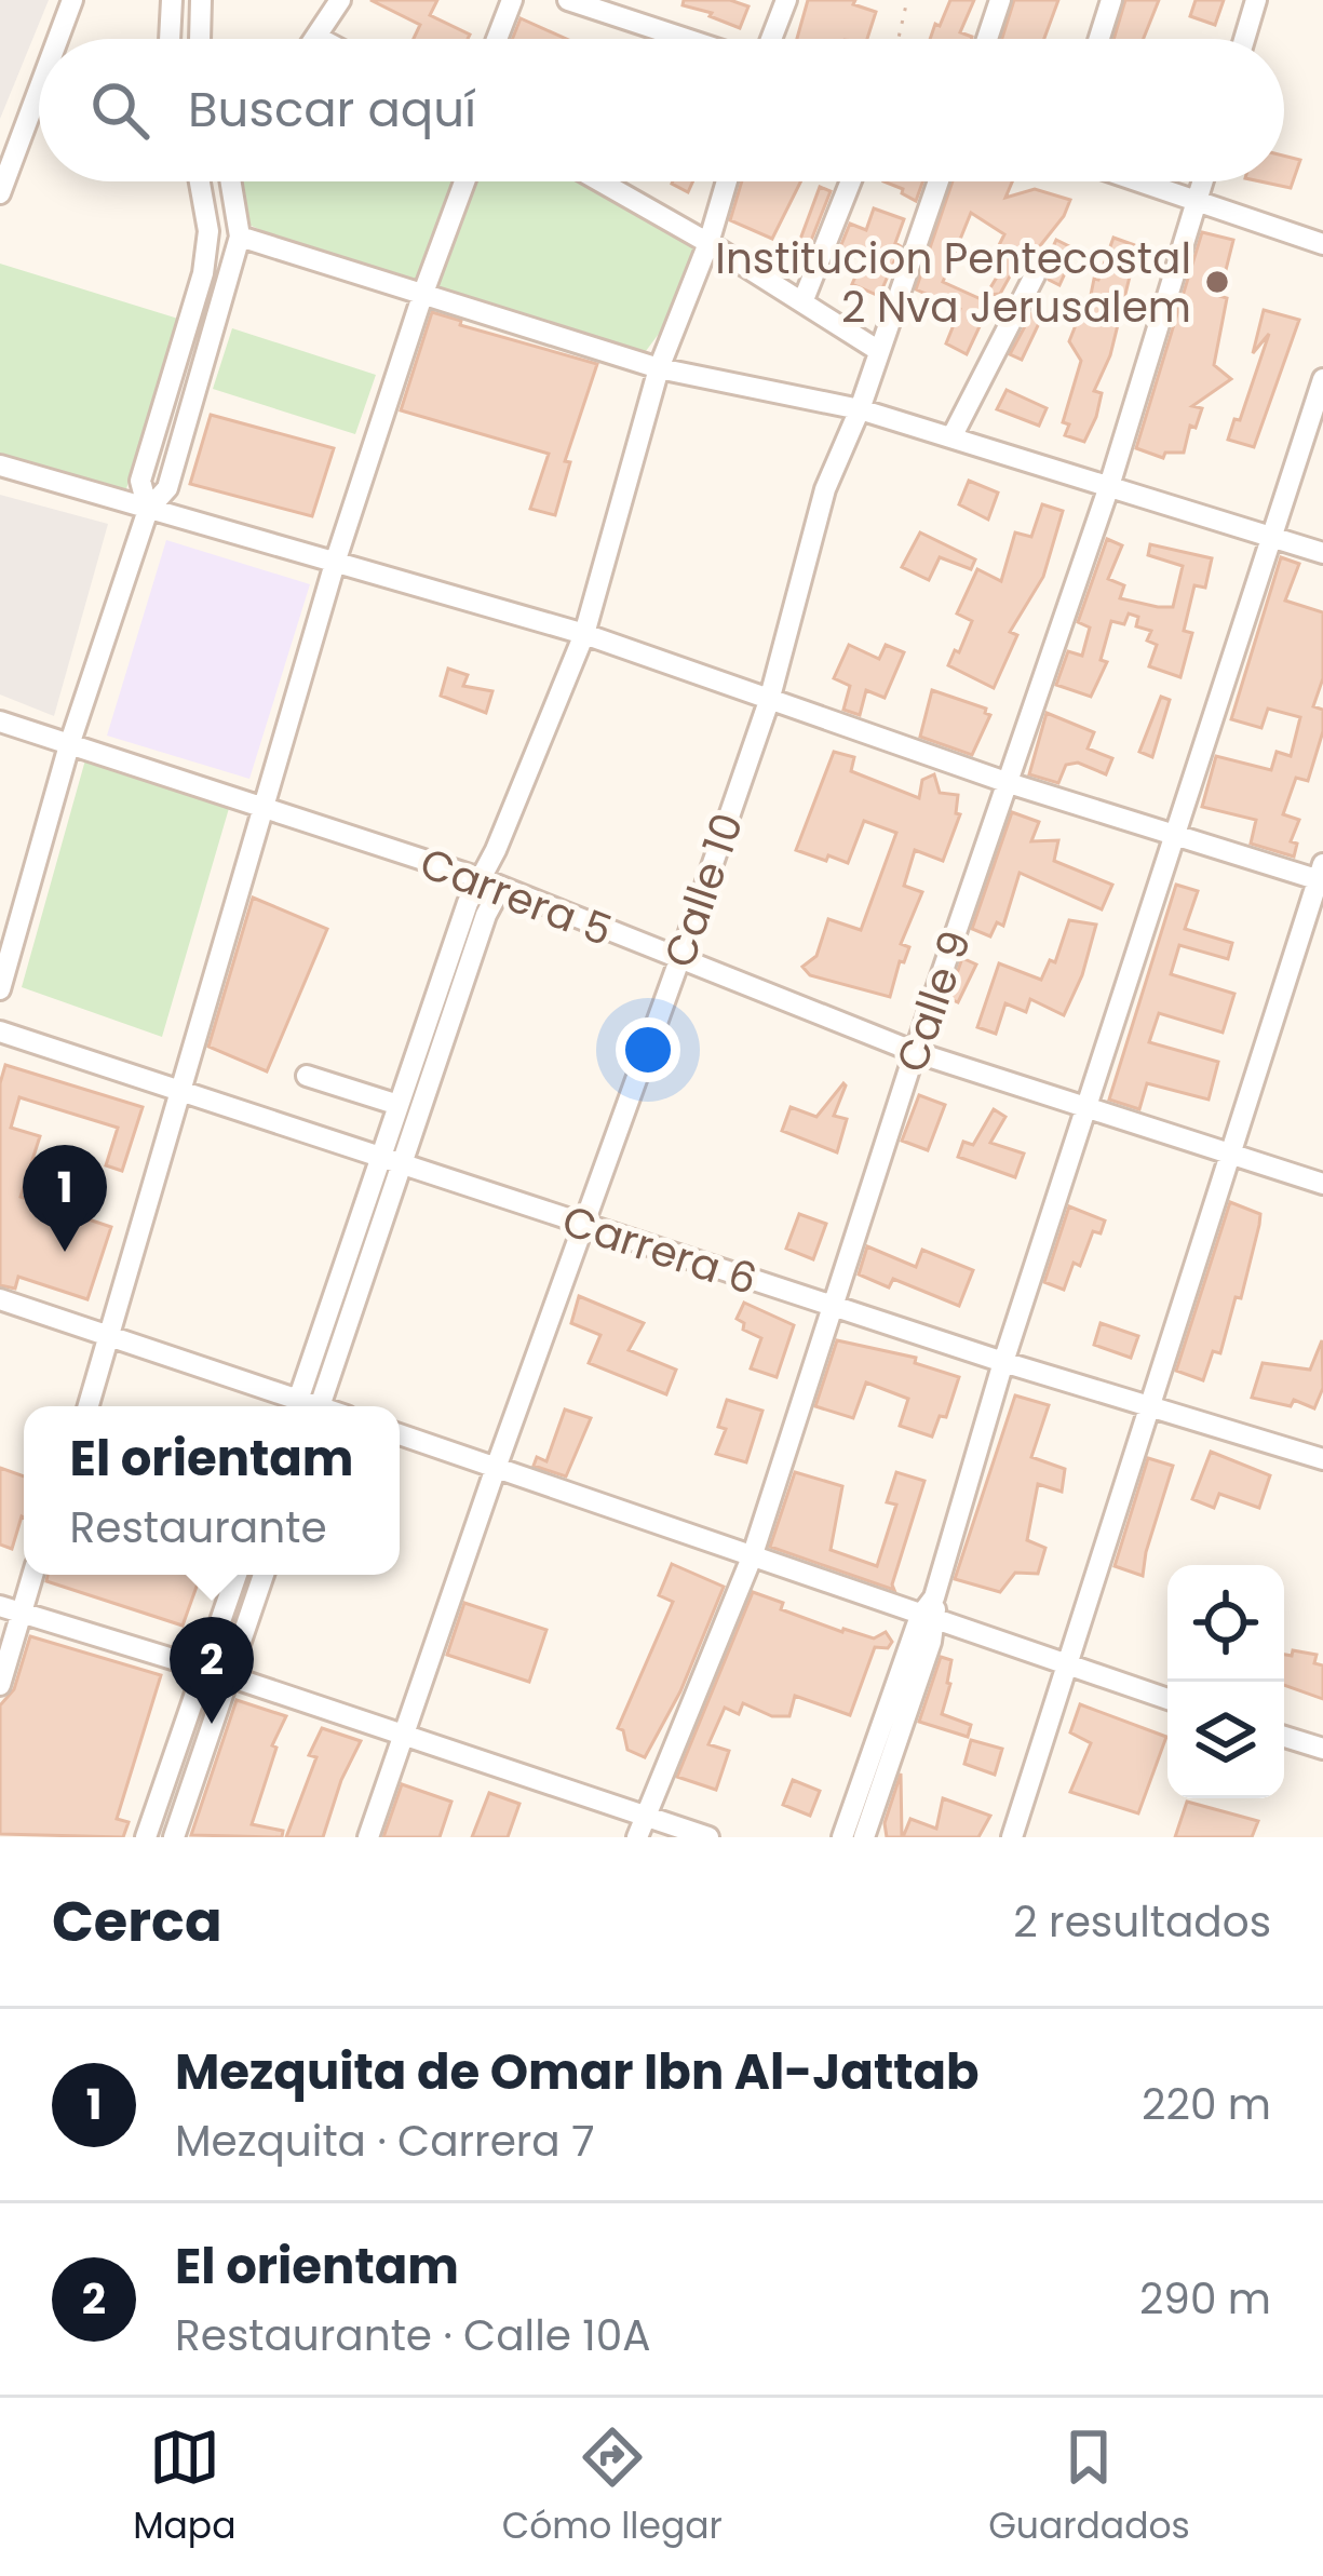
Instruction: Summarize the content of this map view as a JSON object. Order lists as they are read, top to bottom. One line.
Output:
{"streets":{"street":["Calle 10","Carrera 5","Calle 9","Carrera 6"]},"crossings":[["Calle 10","Carrera 5"],["Calle 10","Carrera 6"],["Carrera 5","Calle 9"],["Calle 9","Carrera 6"]],"places":["Institucion Pentecostal 2 Nva Jerusalem"],"page":{"search":"Buscar aquí","pins":["1","2"],"popup":["El orientam","Restaurante"],"heading":["Cerca","2 resultados"],"list":[{"mark":"1","name":"Mezquita de Omar Ibn Al-Jattab","note":"Mezquita · Carrera 7","value":"220 m"},{"mark":"2","name":"El orientam","note":"Restaurante · Calle 10A","value":"290 m"}],"nav":["Mapa","Cómo llegar","Guardados"]}}
